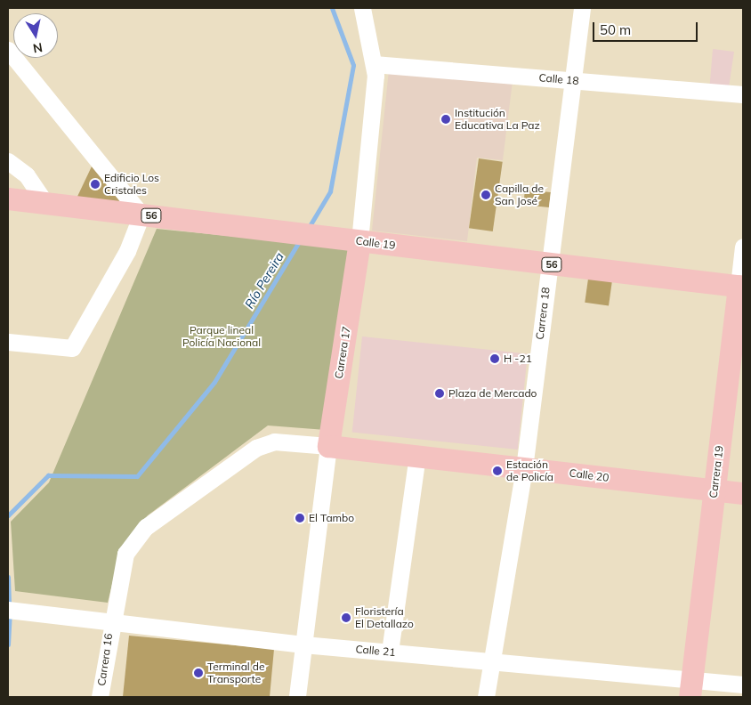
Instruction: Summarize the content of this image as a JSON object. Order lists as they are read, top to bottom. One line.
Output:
{"streets":{"main road":["56","Calle 19","Carrera 17","Carrera 19","Calle 20"],"street":["Calle 18","Carrera 18","Calle 21","Carrera 16"]},"crossings":[["Calle 18","Carrera 18"],["Calle 18","Carrera 17"],["Calle 19","Carrera 18"],["Calle 19","Carrera 17"],["Calle 19","Carrera 19"],["Carrera 18","Calle 20"],["Carrera 18","Calle 21"],["Carrera 17","Calle 20"],["Carrera 17","Calle 21"],["Carrera 17","Carrera 16"],["Carrera 19","Calle 20"],["Carrera 19","Calle 21"],["Calle 20","Carrera 16"],["Calle 21","Carrera 16"]],"water":["Río Pereira"],"parks":["Parque lineal Policía Nacional"],"places":["Institución Educativa La Paz","Edificio Los Cristales","Capilla de San José","H -21","Plaza de Mercado","Estación de Policía","El Tambo","Floristería El Detallazo","Terminal de Transporte"],"scale_bar":"50 m","north":"bottom"}
